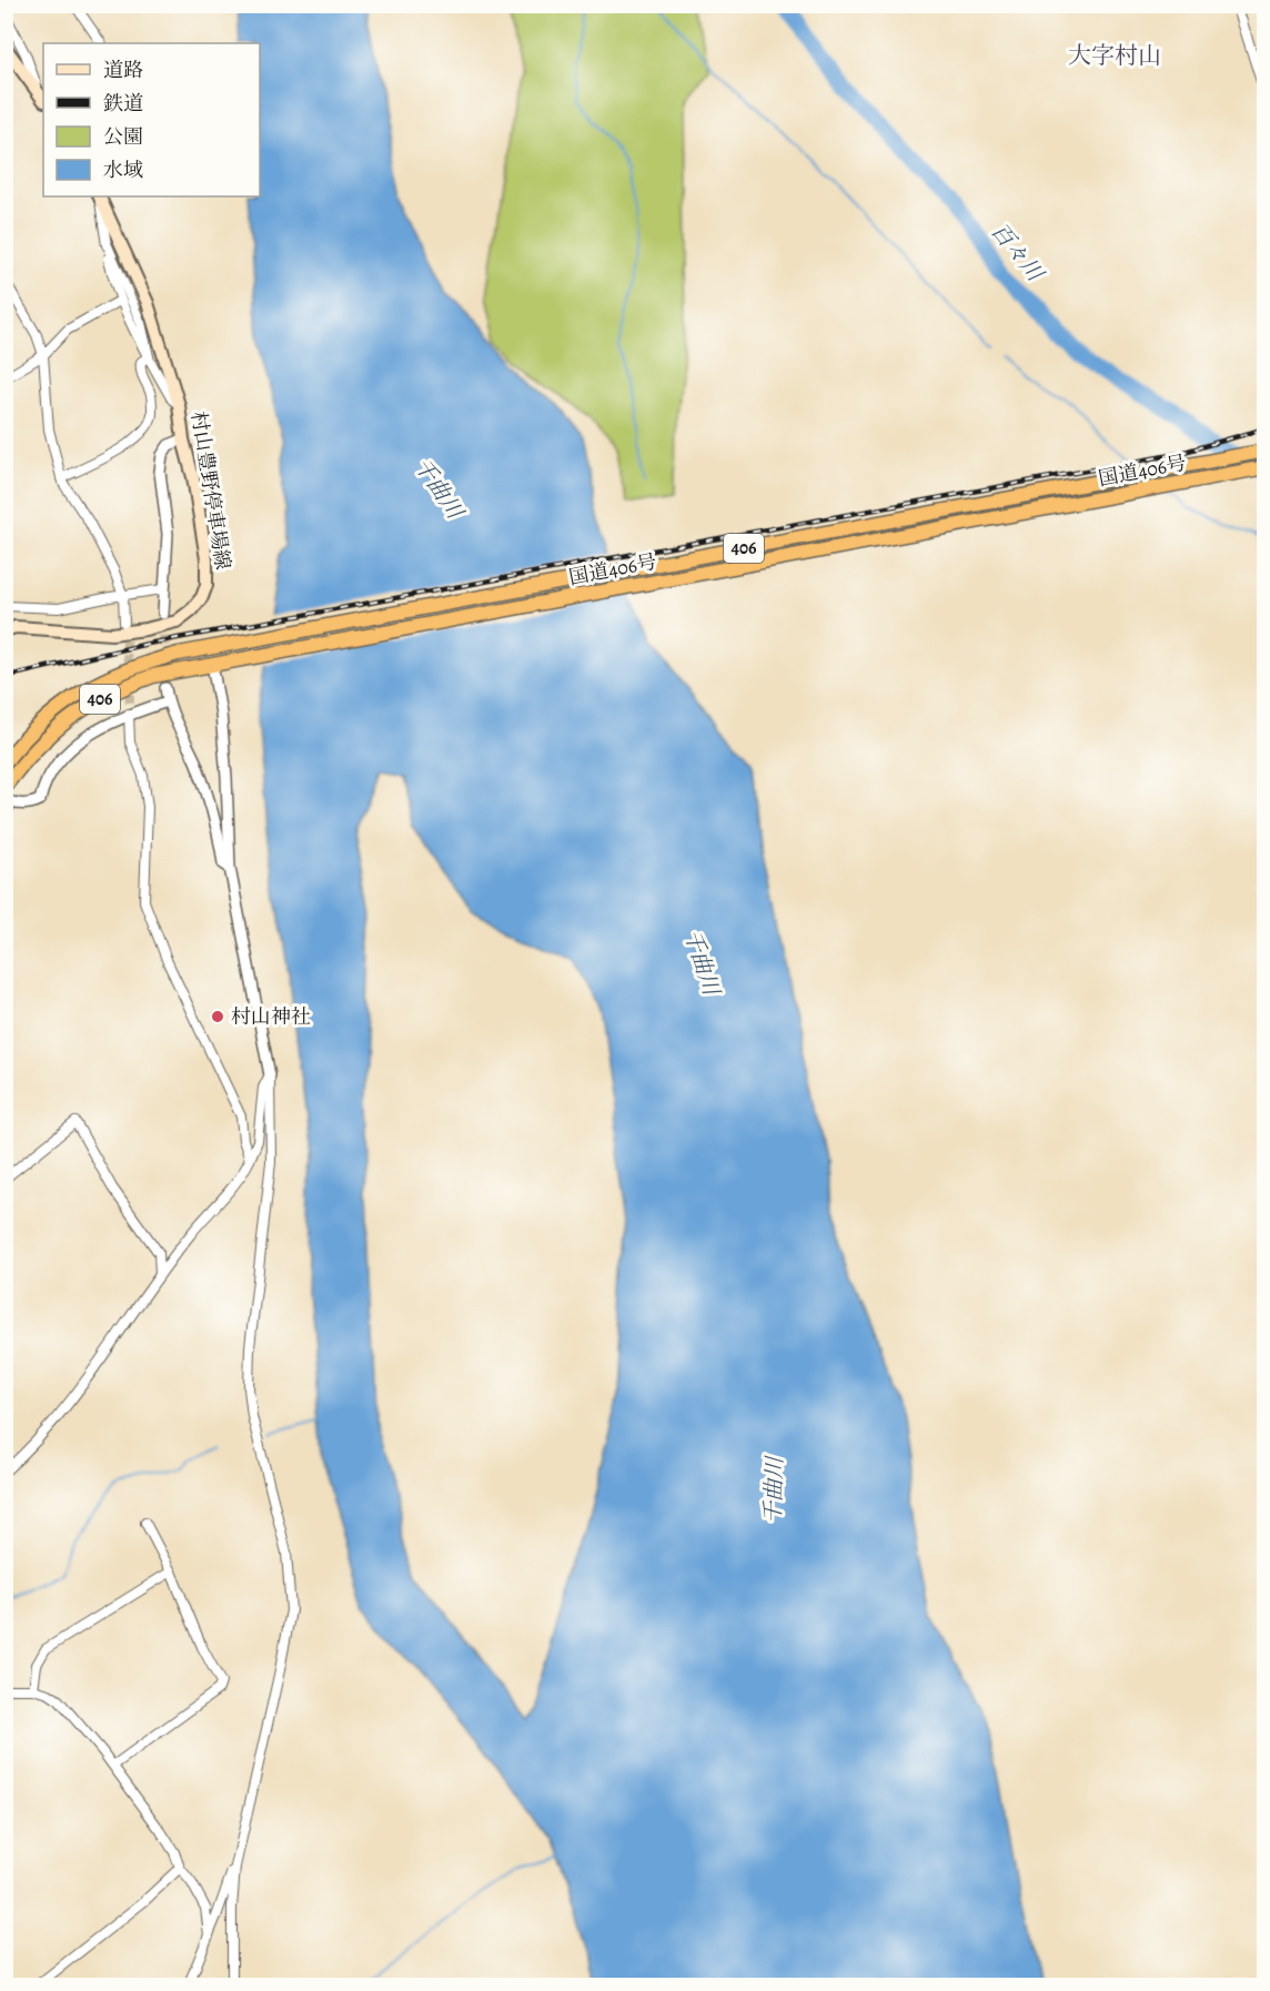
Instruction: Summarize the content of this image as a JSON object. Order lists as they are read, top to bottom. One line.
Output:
{"streets":{"highway":["国道406号","406"],"main road":["村山豊野停車場線"]},"districts":["大字村山"],"water":["百々川","千曲川"],"places":["村山神社"],"legend":["道路","鉄道","公園","水域"]}
